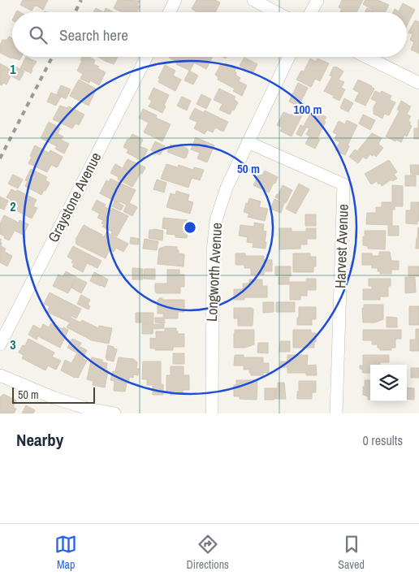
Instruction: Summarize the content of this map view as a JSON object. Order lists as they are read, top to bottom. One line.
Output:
{"streets":{"street":["Graystone Avenue","Harvest Avenue","Longworth Avenue"]},"crossings":[["Harvest Avenue","Longworth Avenue"]],"scale_bar":"50 m","page":{"search":"Search here","scale":"50 m","heading":["Nearby","0 results"],"nav":["Map","Directions","Saved"]},"grid":{"rows":["1","2","3"]},"rings":["100 m","50 m"]}
